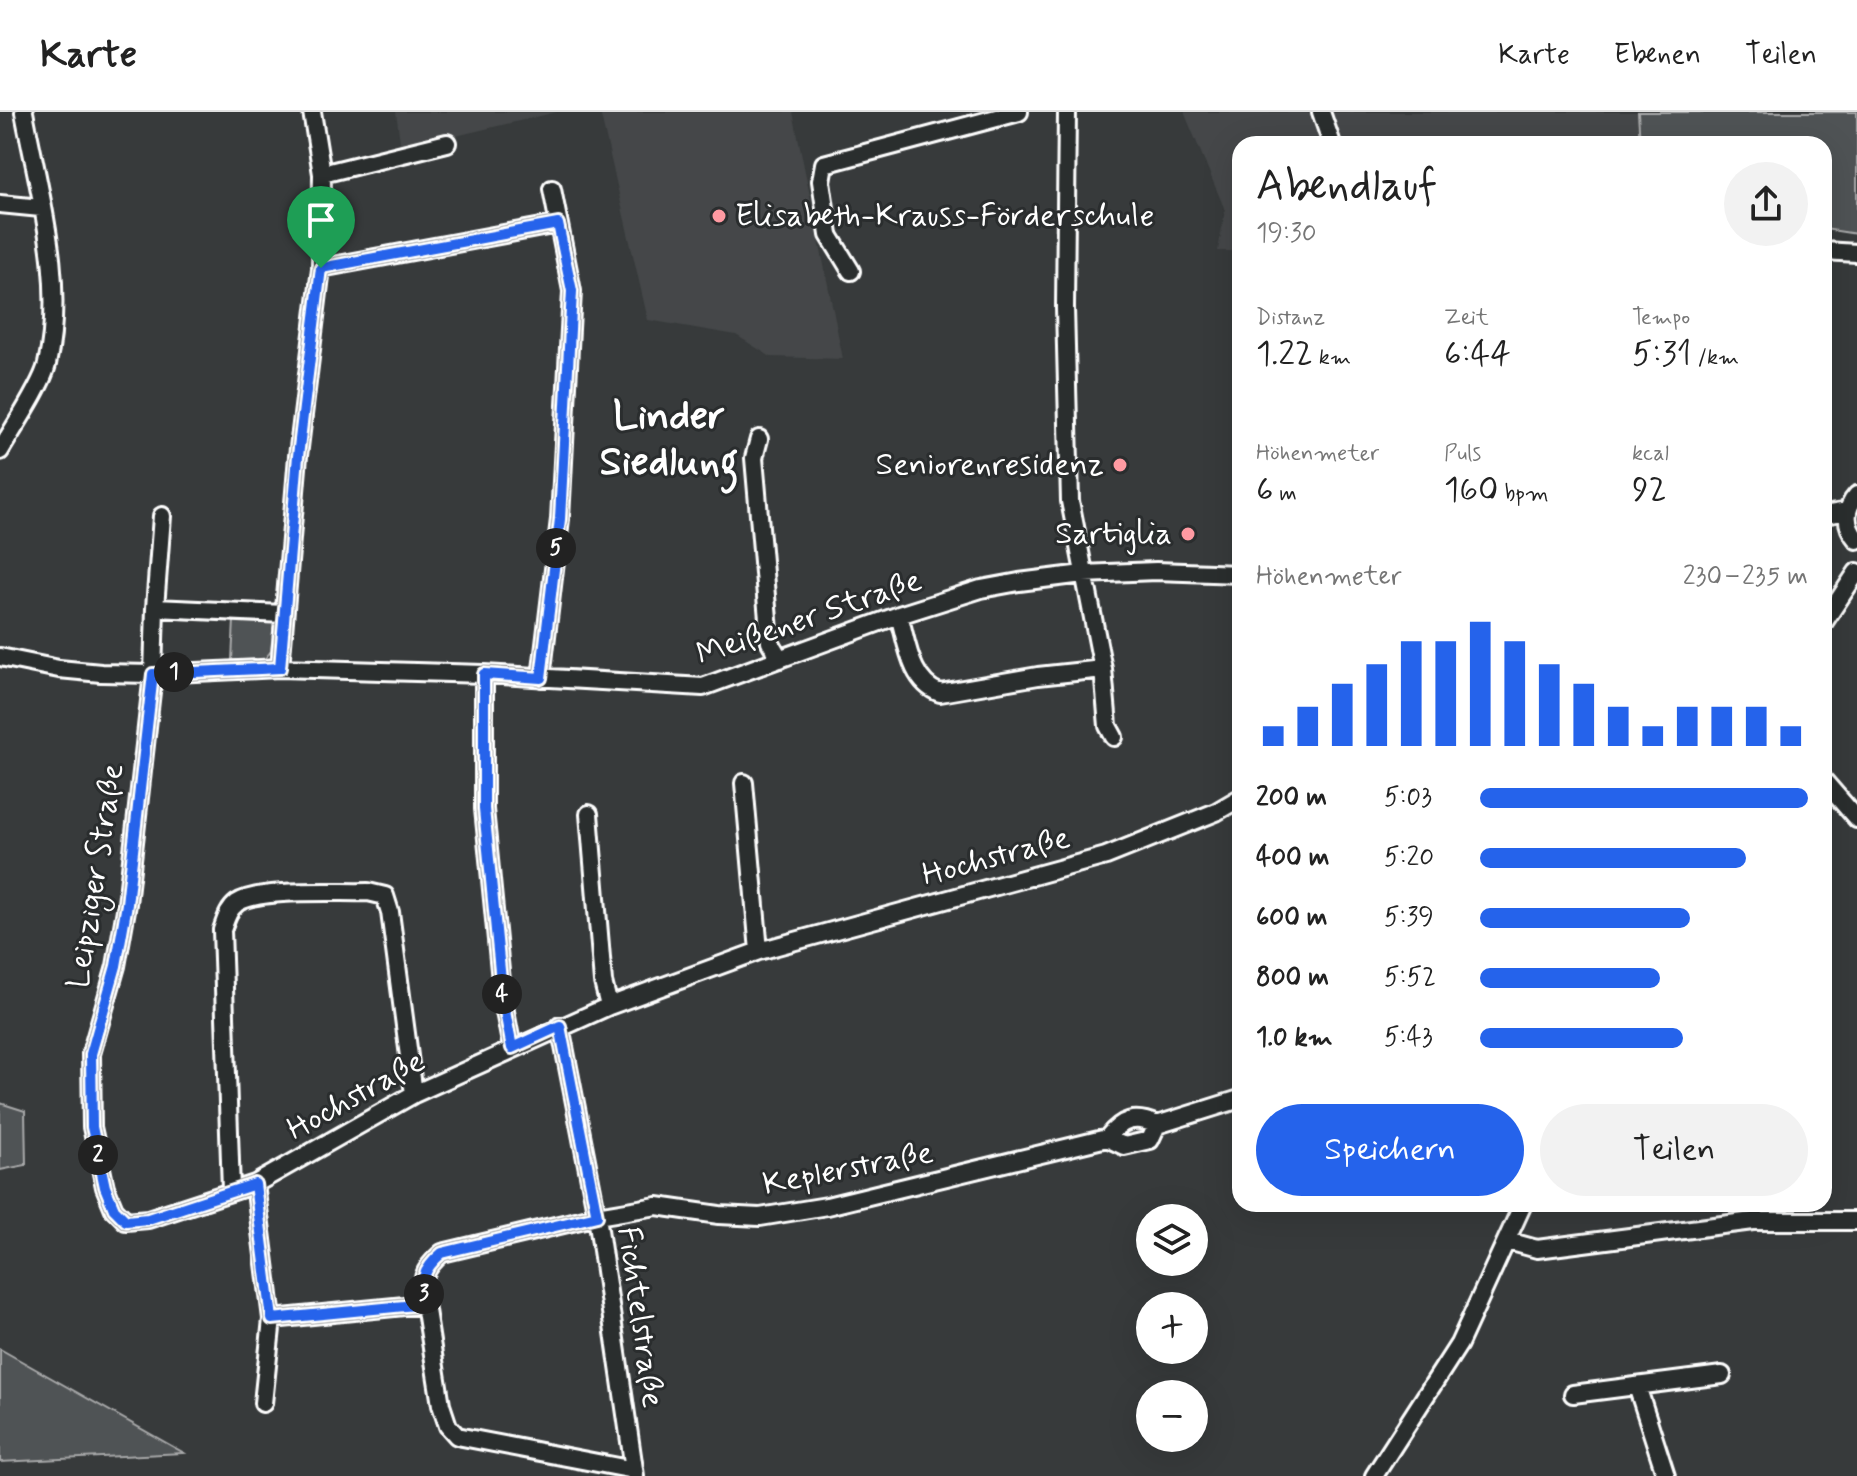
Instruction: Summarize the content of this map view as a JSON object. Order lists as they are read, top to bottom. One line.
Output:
{"streets":{"street":["Meißener Straße","Hochstraße","Leipziger Straße","Keplerstraße","Fichtelstraße"]},"crossings":[["Meißener Straße","Leipziger Straße"],["Hochstraße","Leipziger Straße"],["Hochstraße","Fichtelstraße"],["Keplerstraße","Fichtelstraße"]],"districts":["Linder Siedlung"],"places":["Elisabeth-Krauss-Förderschule","Seniorenresidenz","Sartiglia"],"page":{"header":"Karte","nav":["Karte","Ebenen","Teilen"],"heading":["Abendlauf","19:30"],"stats":[["Distanz","1.22 km"],["Zeit","6:44"],["Tempo","5:31 /km"],["Höhenmeter","6 m"],["Puls","160 bpm"],["kcal","92"]],"pins":["5","1","4","2","3"],"chart":["Höhenmeter","230–235 m"],"list":[{"name":"200 m","note":"5:03"},{"name":"400 m","note":"5:20"},{"name":"600 m","note":"5:39"},{"name":"800 m","note":"5:52"},{"name":"1.0 km","note":"5:43"}],"buttons":["Speichern","Teilen"],"map_buttons":["+","−"]}}
